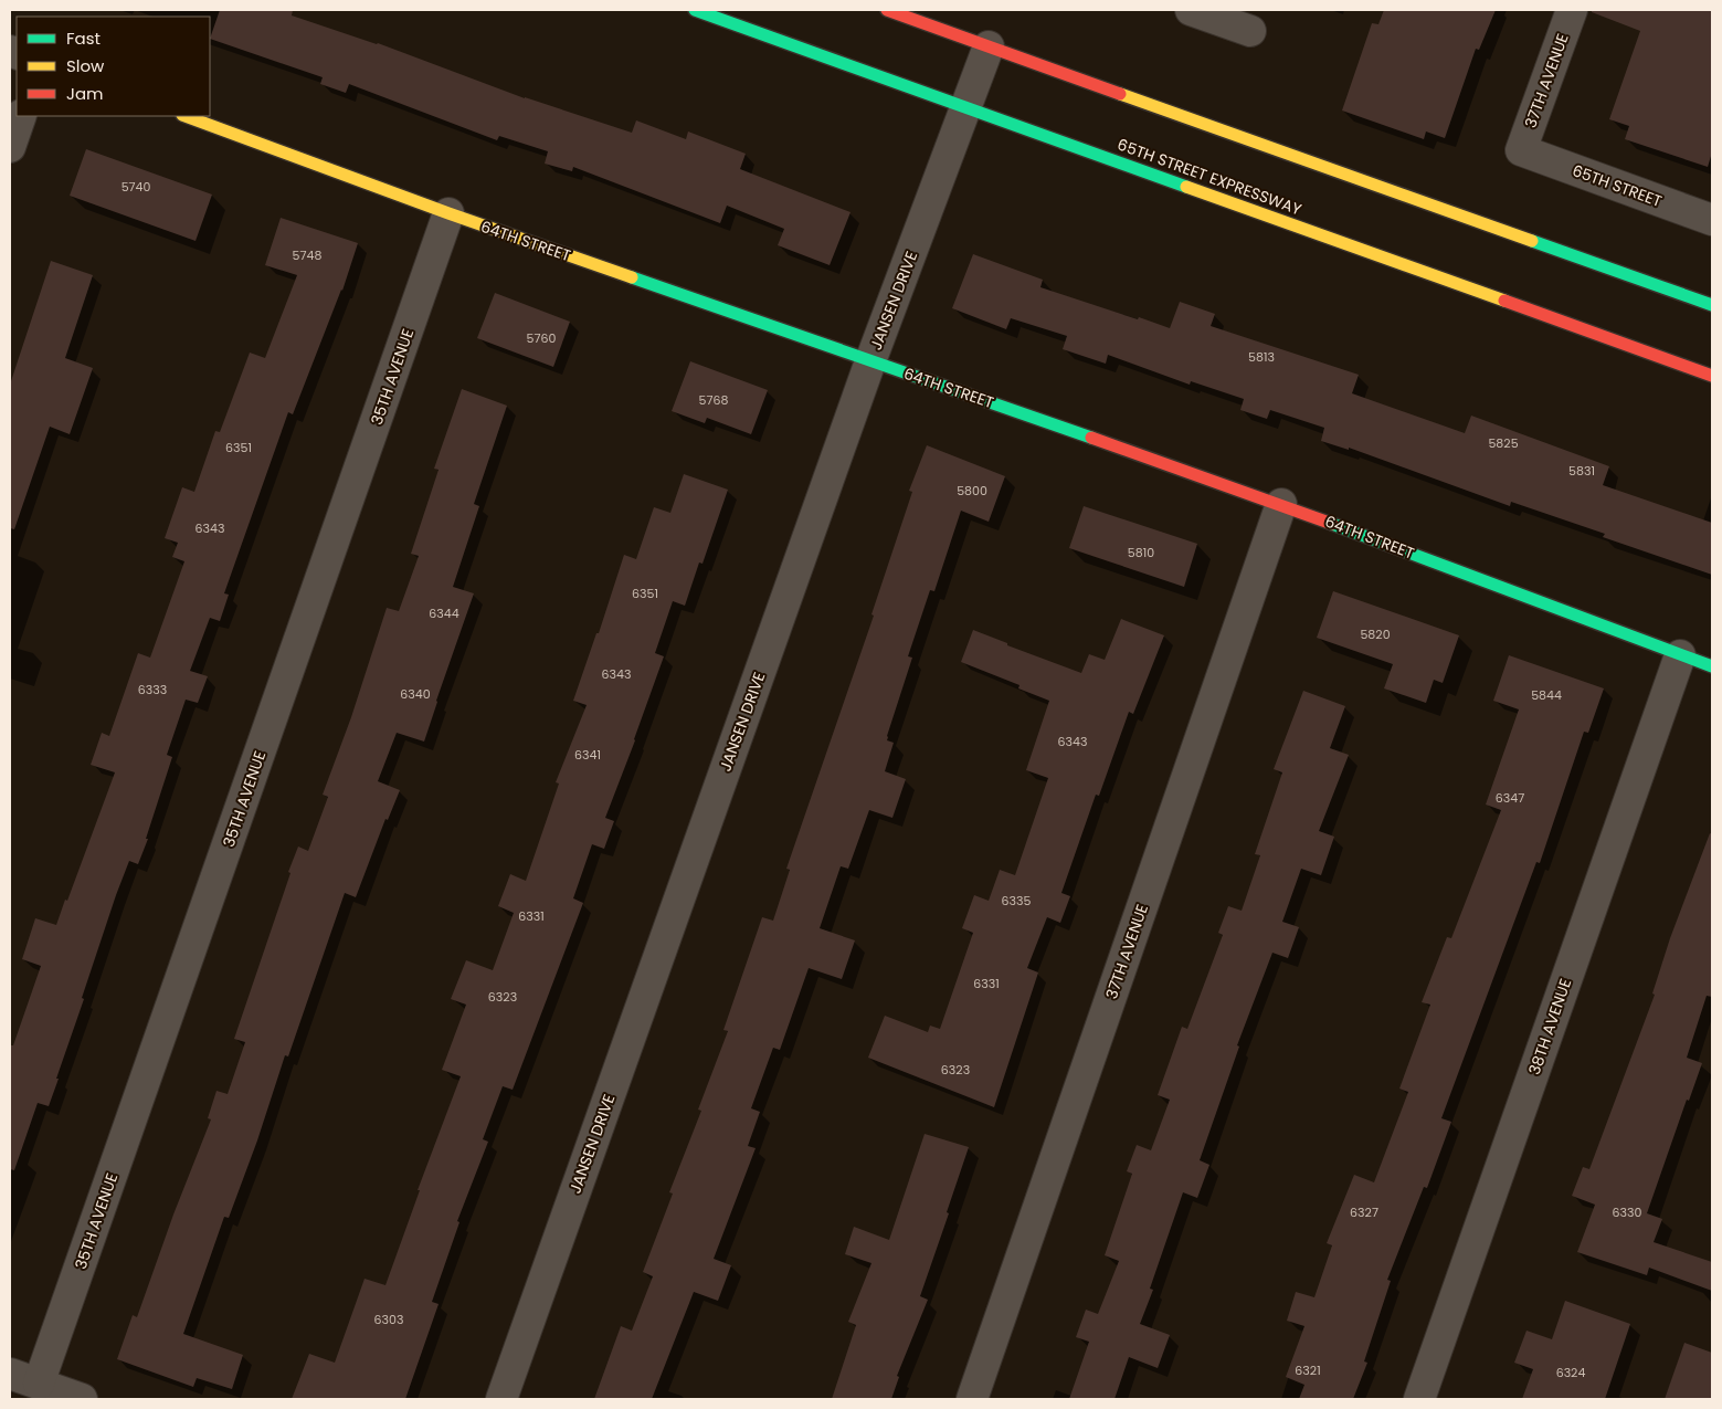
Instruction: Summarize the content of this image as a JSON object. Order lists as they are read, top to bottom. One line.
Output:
{"streets":{"main road":["65TH STREET EXPRESSWAY","64TH STREET"],"street":["37TH AVENUE","65TH STREET","JANSEN DRIVE","35TH AVENUE","38TH AVENUE"]},"crossings":[["37TH AVENUE","65TH STREET"],["37TH AVENUE","64TH STREET"],["65TH STREET EXPRESSWAY","JANSEN DRIVE"],["64TH STREET","JANSEN DRIVE"],["64TH STREET","35TH AVENUE"],["64TH STREET","38TH AVENUE"]],"house_numbers":["5740","5748","5760","5813","5768","5825","6351","5831","5800","6343","5810","6351","6344","5820","6343","6333","6340","5844","6343","6341","6347","6335","6331","6331","6323","6323","6327","6330","6303","6321","6324"],"legend":["Fast","Slow","Jam"]}
